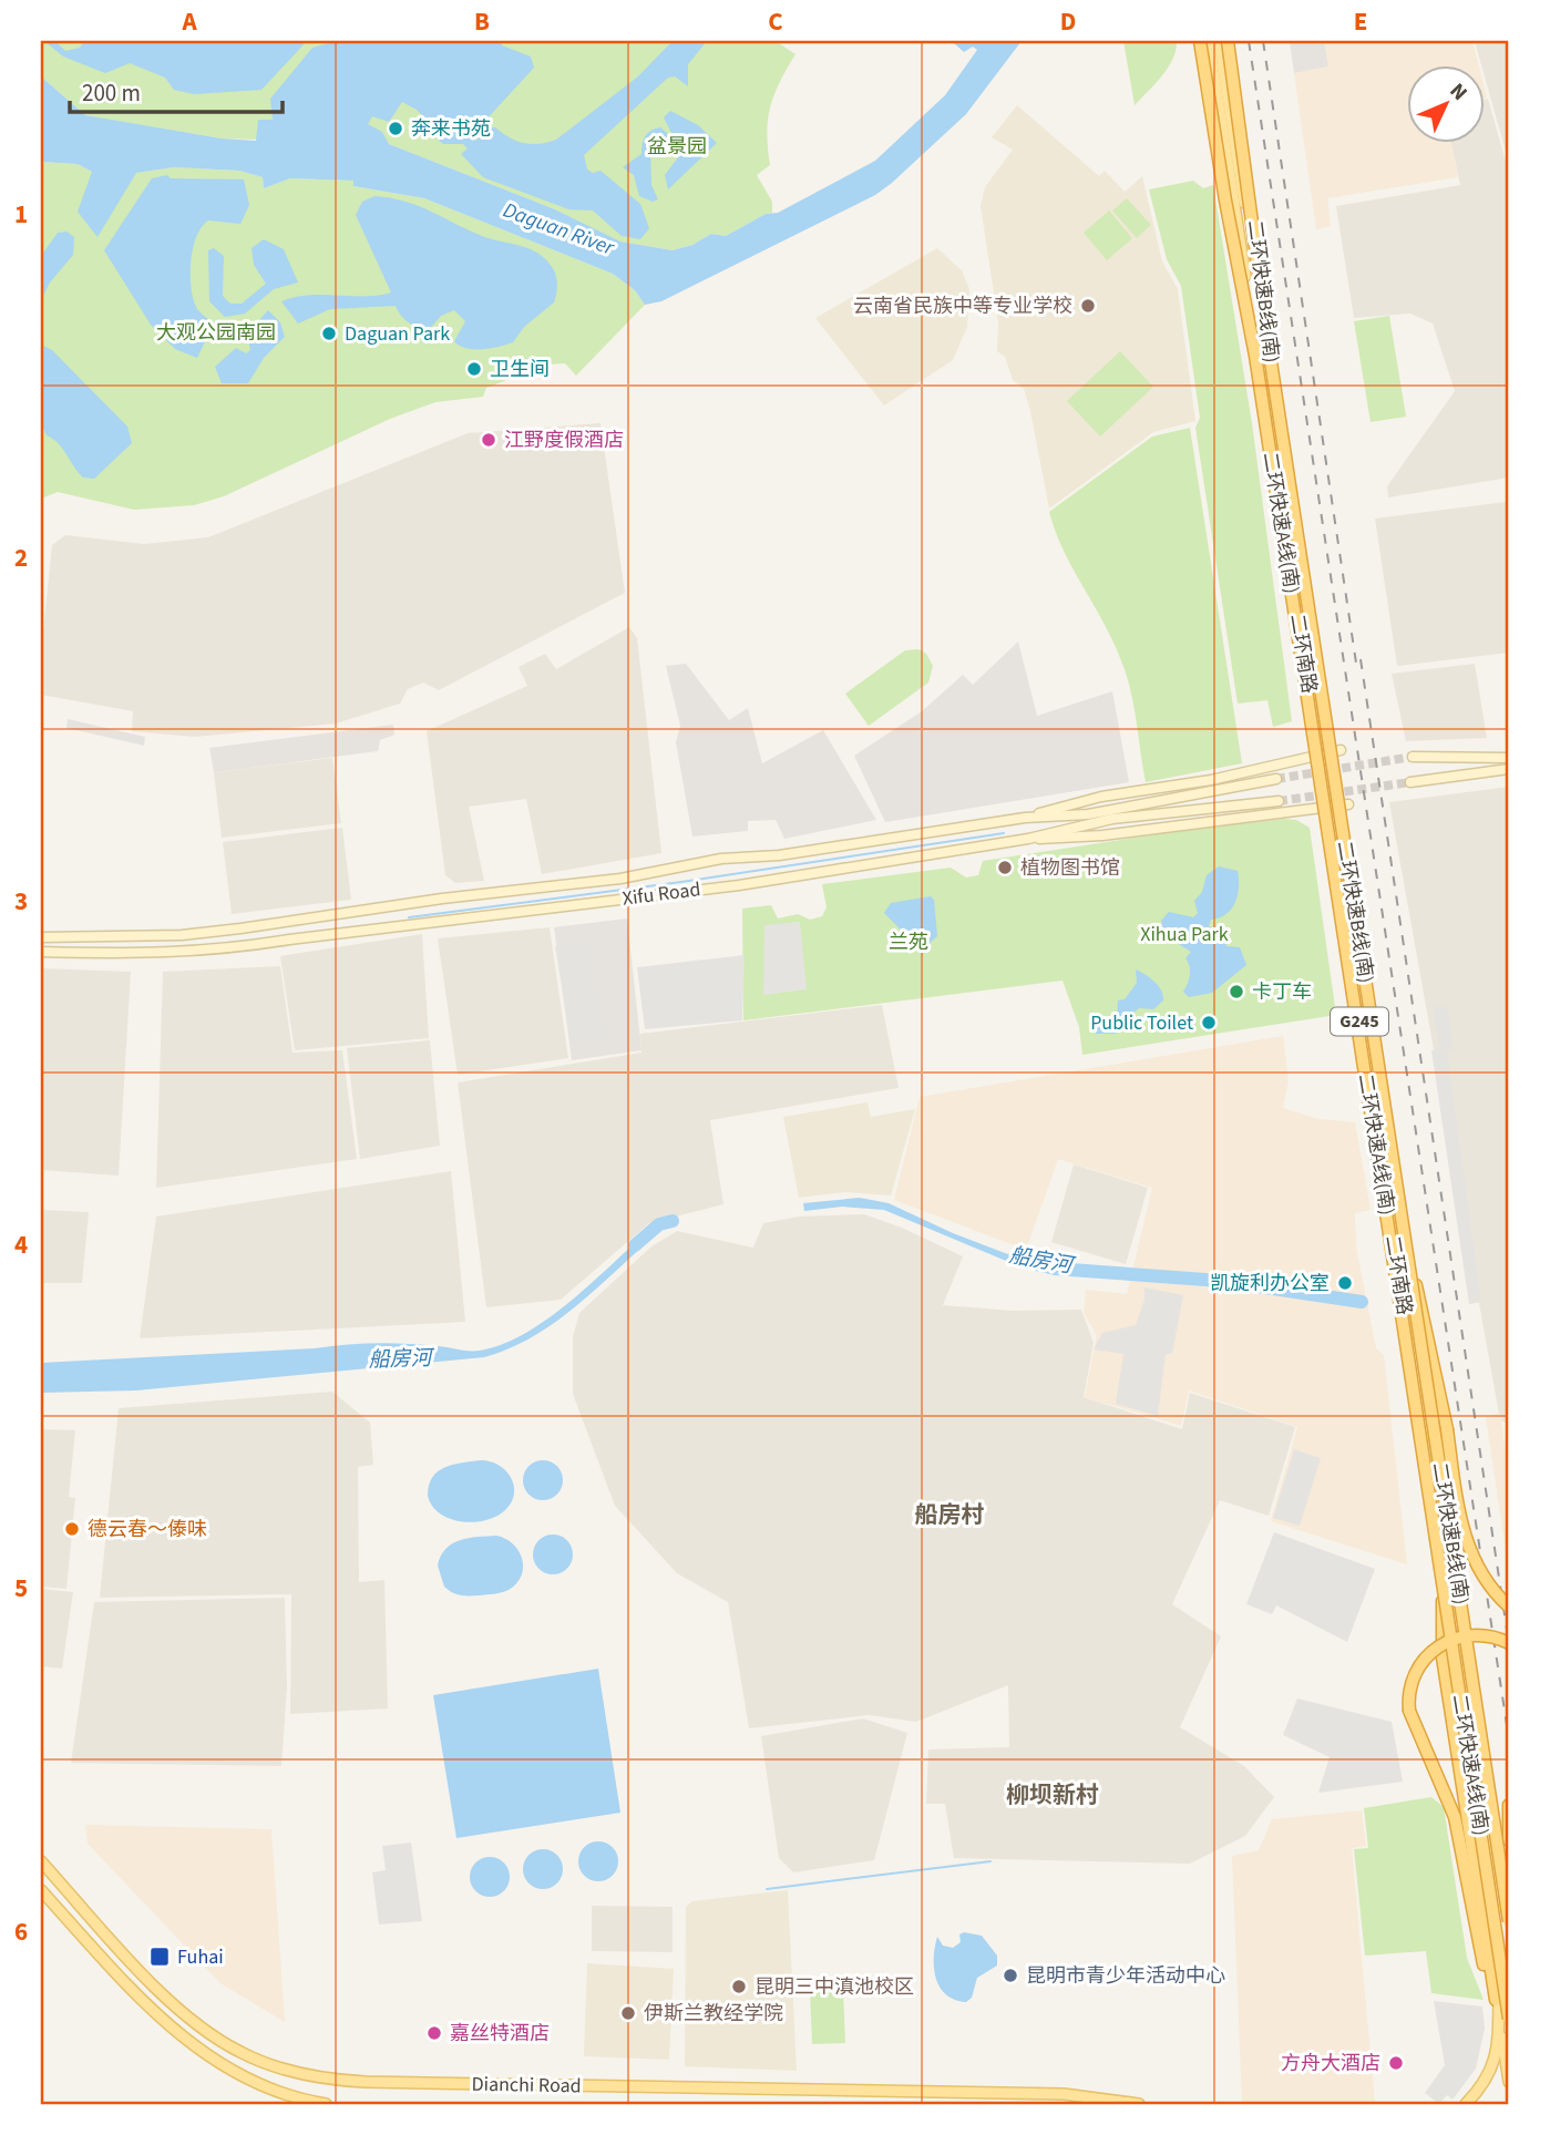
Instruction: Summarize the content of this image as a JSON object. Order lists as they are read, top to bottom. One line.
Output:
{"streets":{"highway":["二环快速B线(南)","二环快速A线(南)"],"main road":["二环南路","Xifu Road","G245","Dianchi Road"]},"districts":["船房村","柳坝新村"],"water":["Daguan River","船房河"],"parks":["盆景园","大观公园南园","Xihua Park","兰苑"],"places":{"other":["奔来书苑","云南省民族中等专业学校","Daguan Park","卫生间","江野度假酒店","植物图书馆","卡丁车","Public Toilet","凯旋利办公室","德云春～傣味","昆明市青少年活动中心","昆明三中滇池校区","伊斯兰教经学院","嘉丝特酒店","方舟大酒店"],"transit":["Fuhai"]},"scale_bar":"200 m","north":"top right","grid":{"columns":["A","B","C","D","E"],"rows":["1","2","3","4","5","6"]}}
